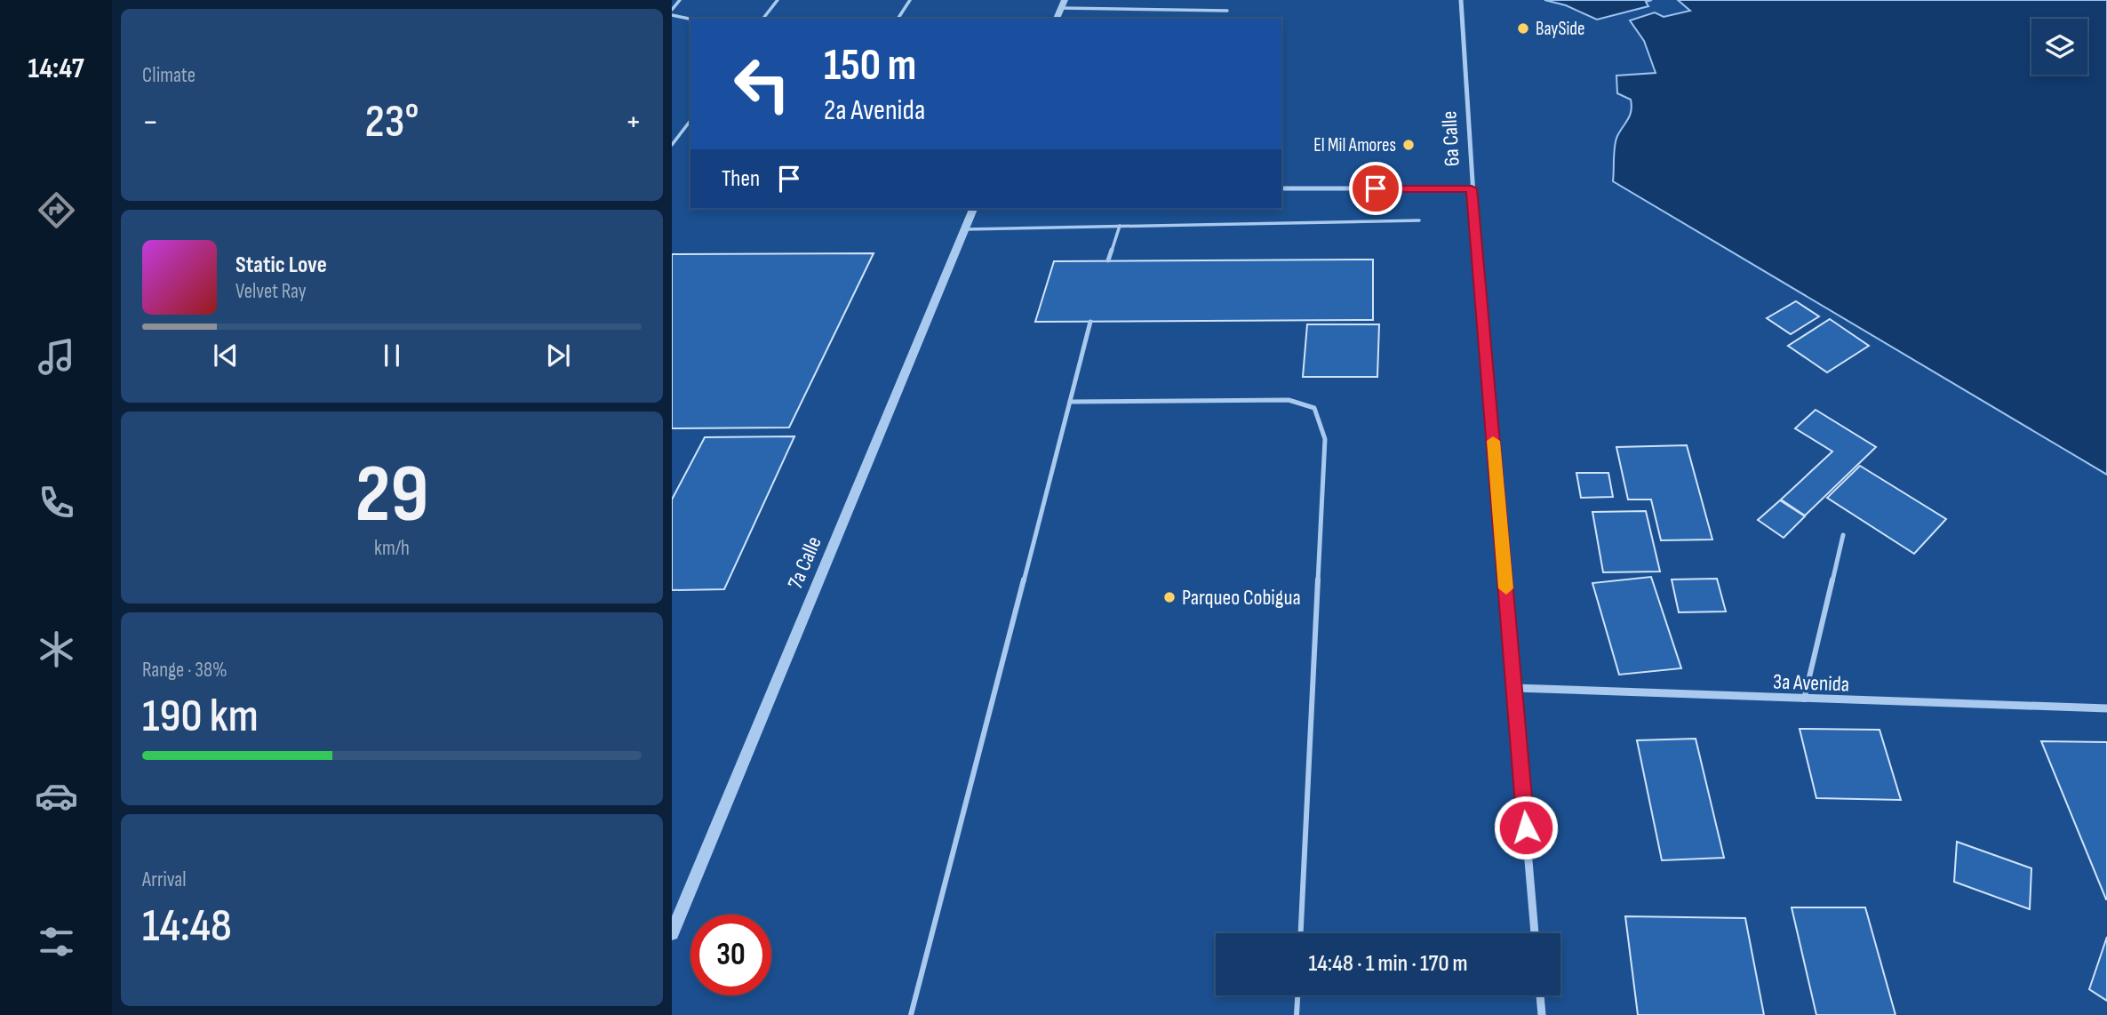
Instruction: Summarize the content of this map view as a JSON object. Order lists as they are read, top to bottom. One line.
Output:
{"streets":{"street":["6a Calle","7a Calle","3a Avenida"]},"crossings":[["6a Calle","3a Avenida"]],"places":["BaySide","El Mil Amores","Parqueo Cobigua"],"page":{"tabs":"14:47","tile":["Climate",["29","km/h"],["Range · 38%","190 km"],["Arrival","14:48"]],"turn":["150 m","2a Avenida"],"heat":["−","23°","+"],"then":"Then","song":["Static Love","Velvet Ray"],"limit":"30","trip":"14:48 · 1 min · 170 m"}}
